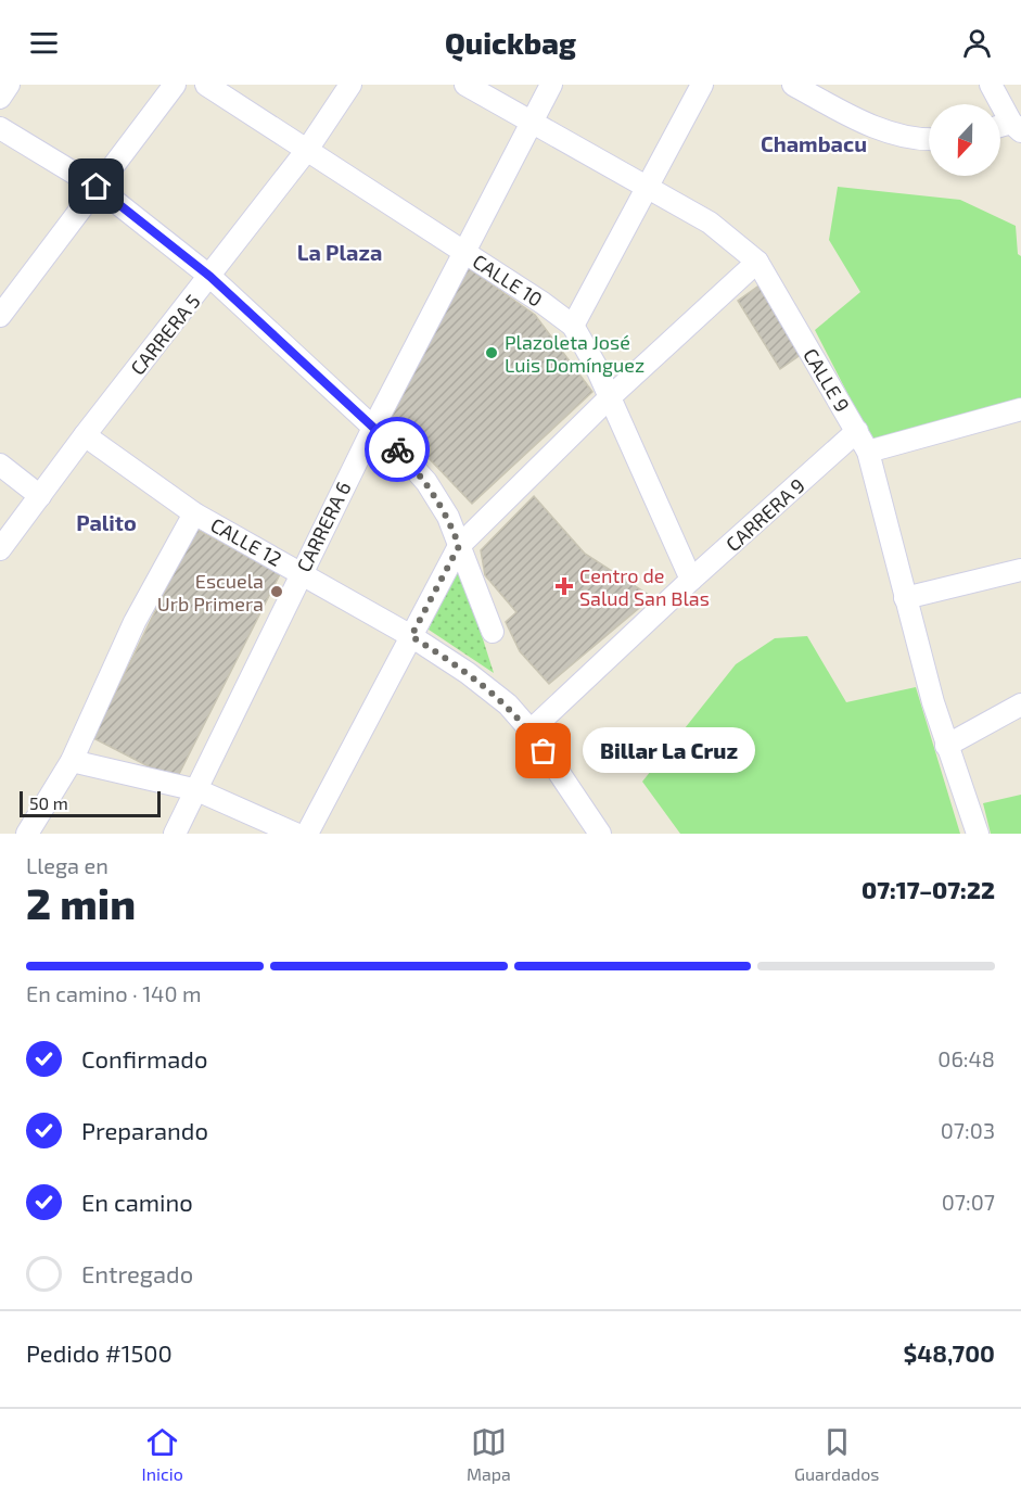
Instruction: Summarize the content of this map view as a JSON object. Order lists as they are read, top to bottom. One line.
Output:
{"streets":{"street":["CALLE 10","CARRERA 5","CALLE 9","CARRERA 9","CARRERA 6","CALLE 12"]},"crossings":[["CALLE 10","CARRERA 5"],["CALLE 10","CARRERA 9"],["CALLE 10","CARRERA 6"],["CARRERA 5","CALLE 12"],["CALLE 9","CARRERA 9"],["CALLE 9","CARRERA 6"],["CARRERA 9","CALLE 12"],["CARRERA 6","CALLE 12"]],"districts":["Chambacu","La Plaza","Palito"],"places":{"other":["Plazoleta José Luis Domínguez","Escuela Urb Primera","Billar La Cruz"],"health":["Centro de Salud San Blas"]},"scale_bar":"50 m","north":"bottom","page":{"header":"Quickbag","bubble":"Billar La Cruz","scale":"50 m","heading":["2 min","Llega en","07:17–07:22"],"panel":["Pedido #1500","$48,700"],"bar":"En camino · 140 m","list":[["Confirmado","06:48"],["Preparando","07:03"],["En camino","07:07"],"Entregado"],"tabs":["Inicio","Mapa","Guardados"]}}
